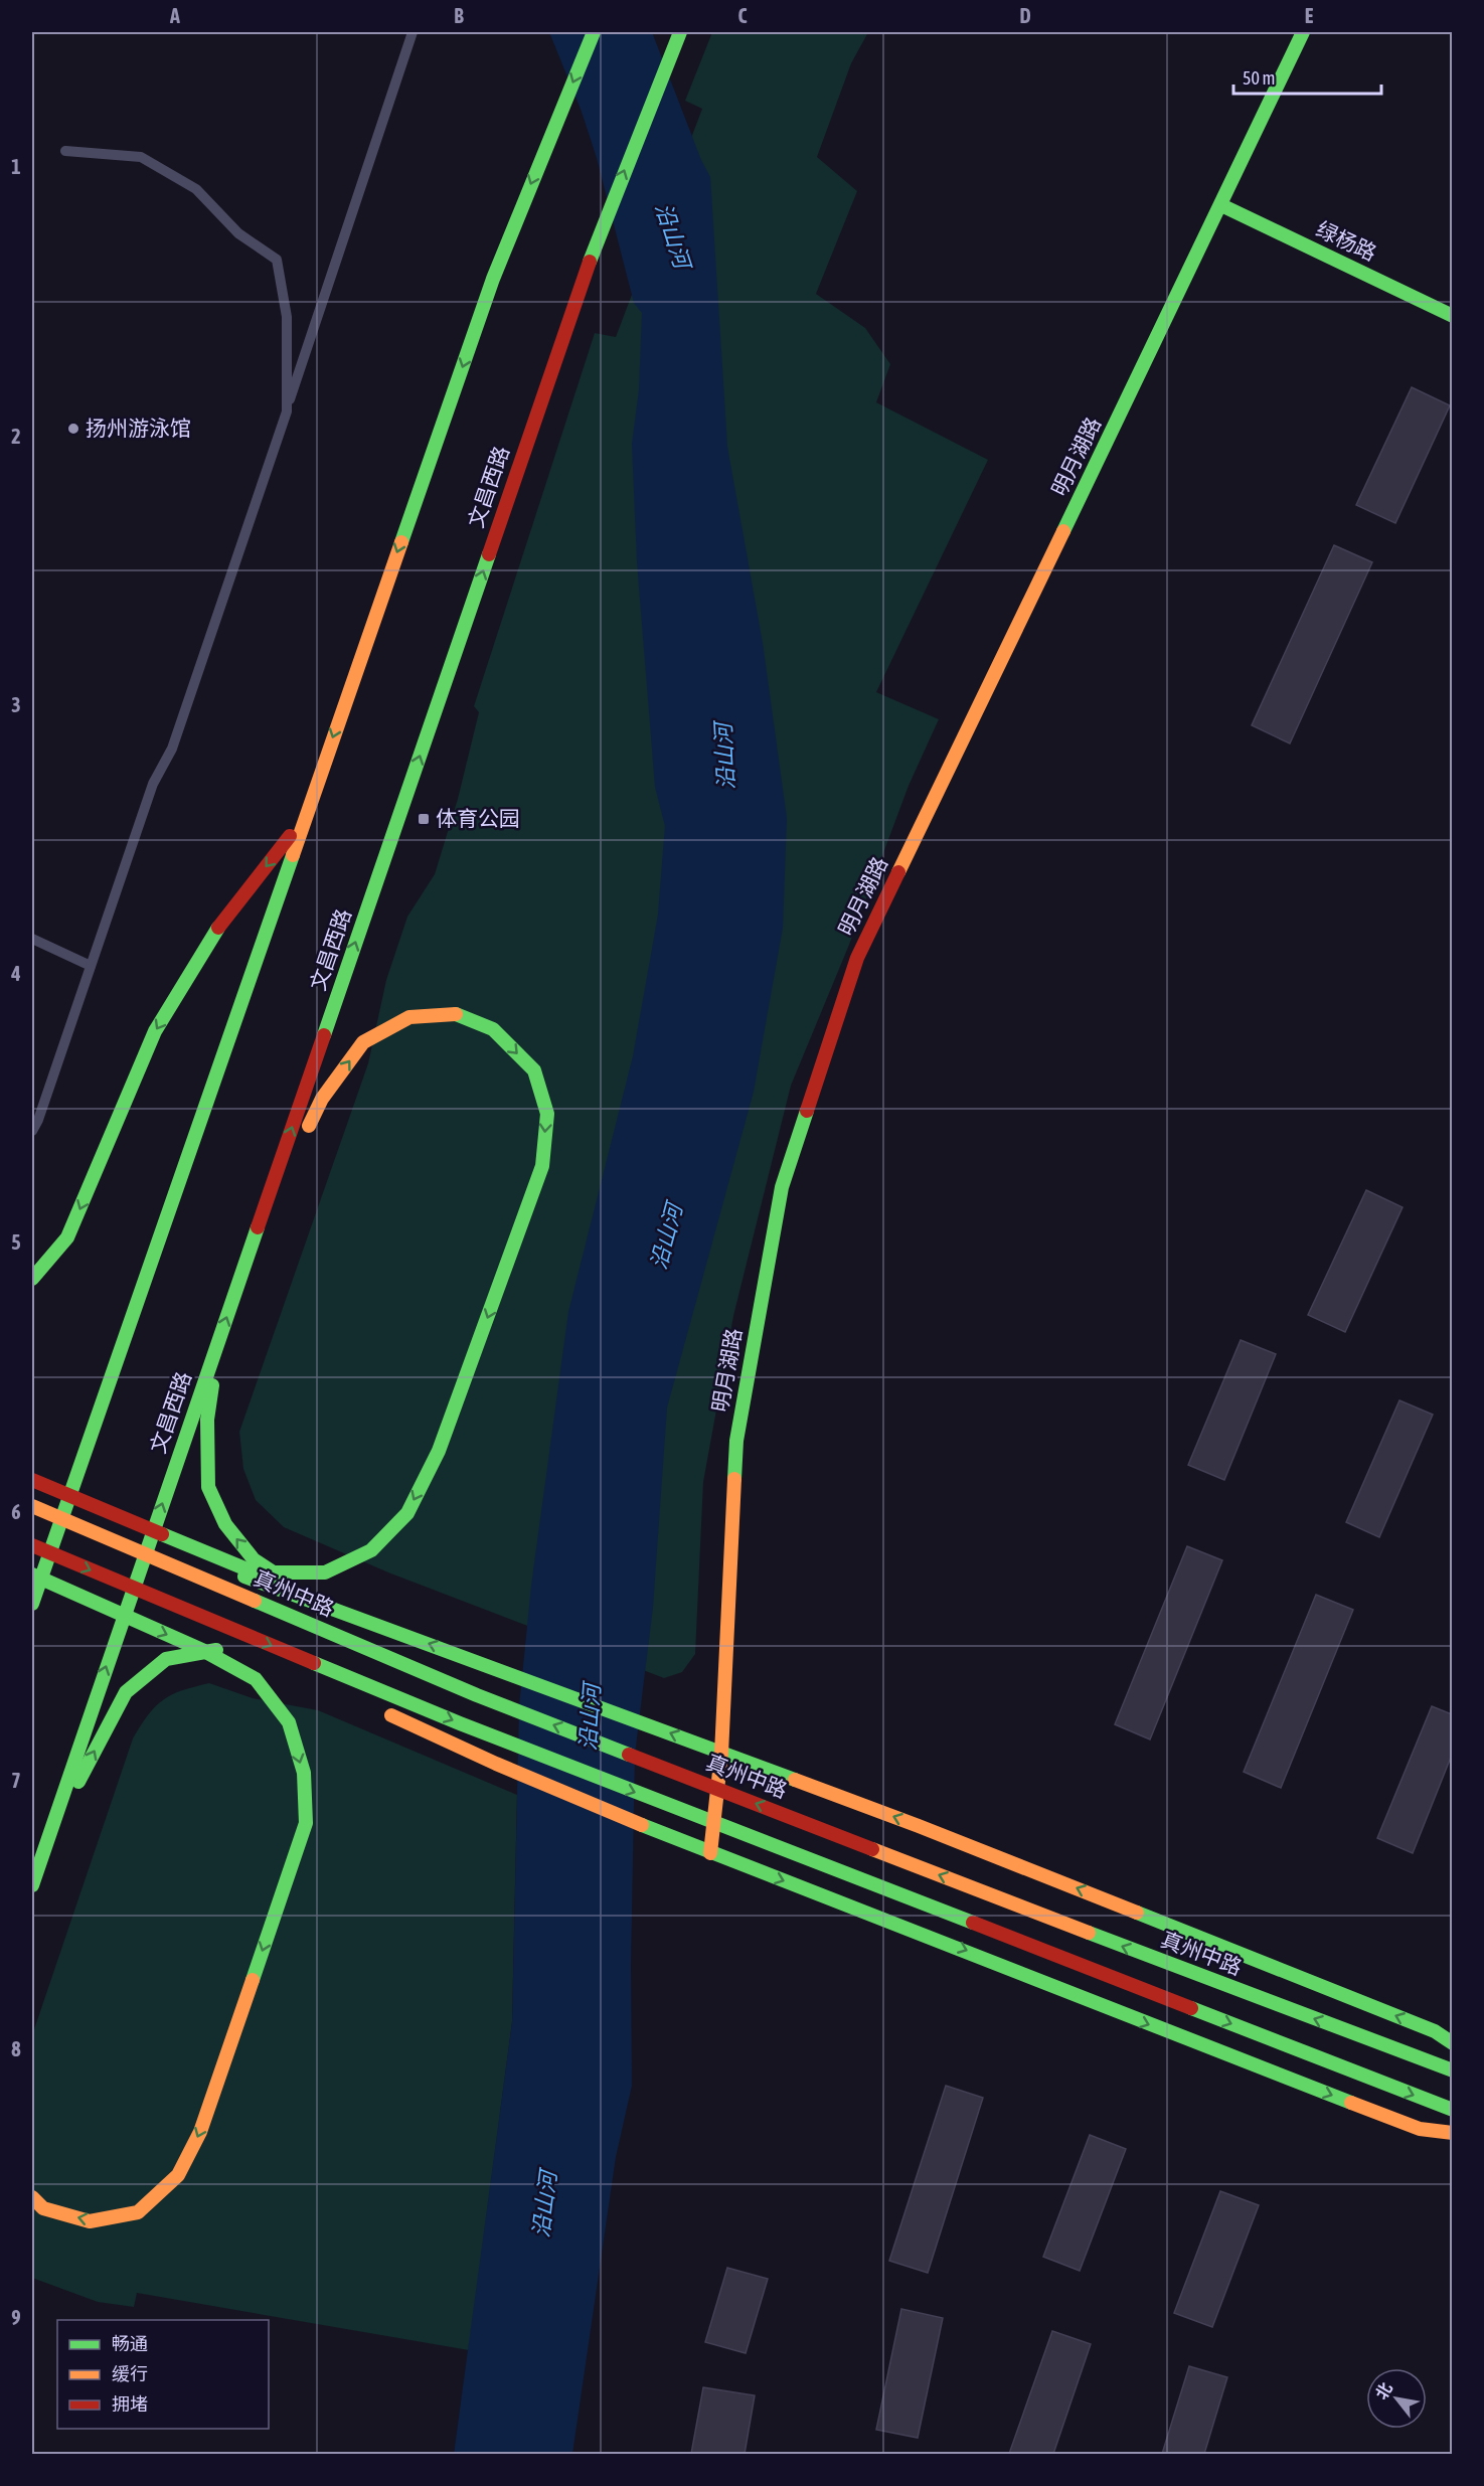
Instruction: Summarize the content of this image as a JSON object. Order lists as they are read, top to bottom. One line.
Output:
{"streets":{"main road":["绿杨路","明月湖路","文昌西路","真州中路"]},"crossings":[["绿杨路","明月湖路"],["明月湖路","真州中路"],["文昌西路","真州中路"]],"water":["沿山河"],"places":{"other":["扬州游泳馆"],"transit":["体育公园"]},"legend":["畅通","缓行","拥堵"],"scale_bar":"50 m","north":"top left","grid":{"columns":["A","B","C","D","E"],"rows":["1","2","3","4","5","6","7","8","9"]}}
